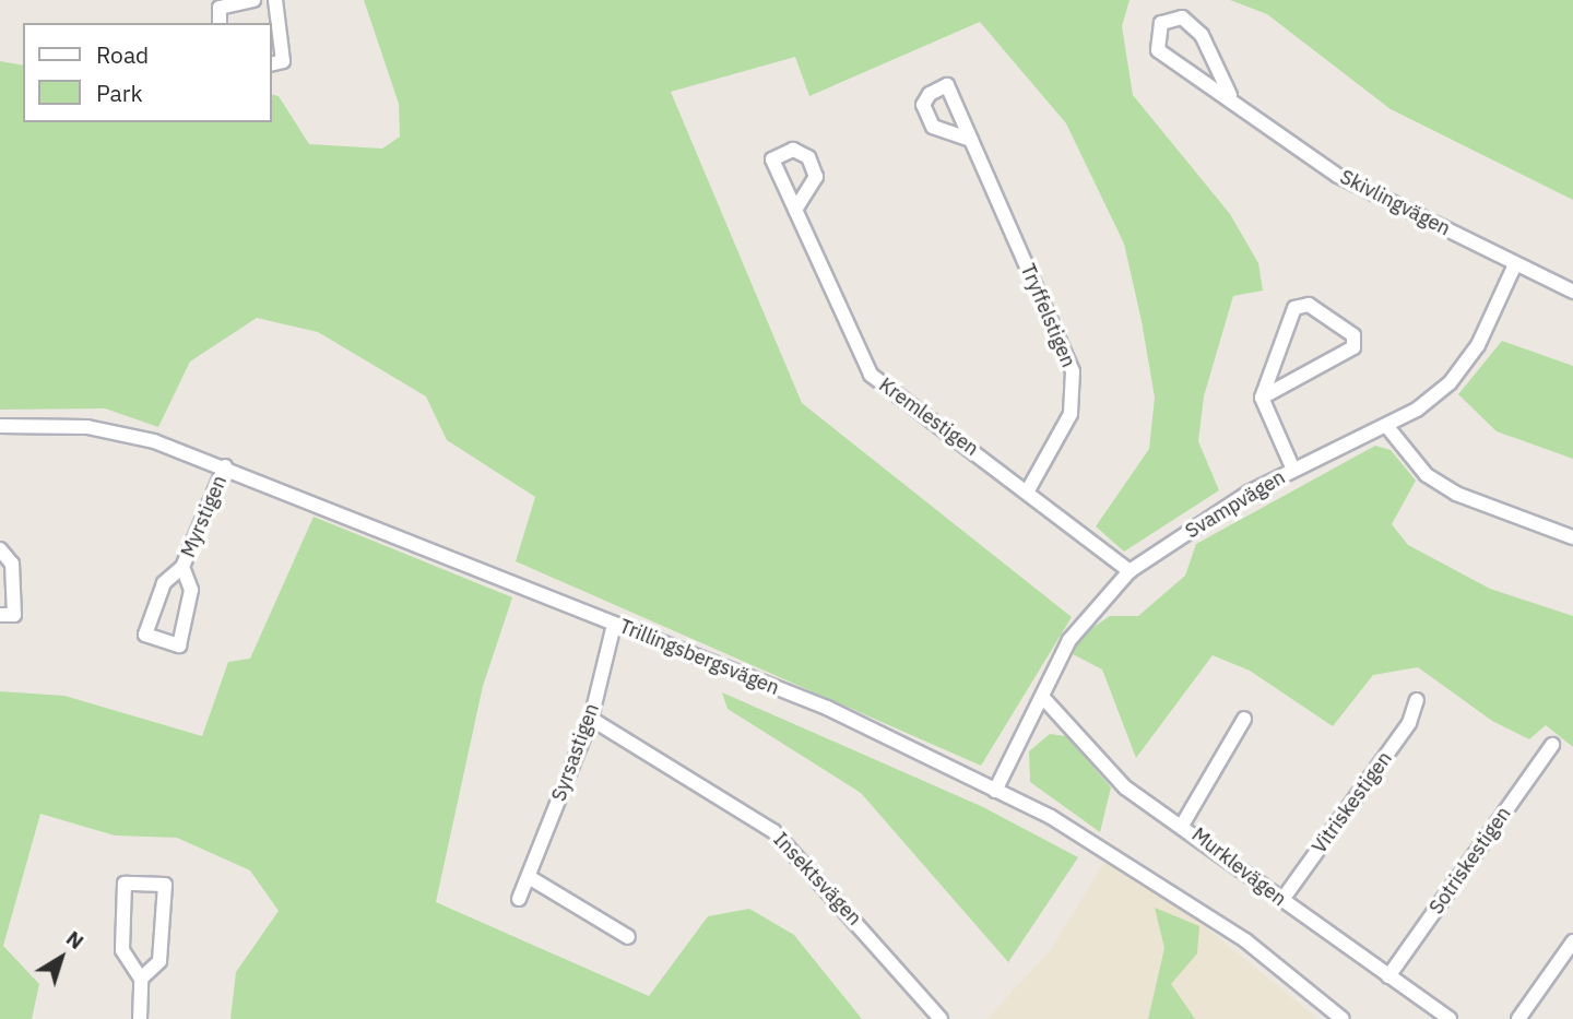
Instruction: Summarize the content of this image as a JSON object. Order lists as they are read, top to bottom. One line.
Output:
{"streets":{"street":["Skivlingvägen","Tryffelstigen","Kremlestigen","Svampvägen","Myrstigen","Trillingsbergsvägen","Syrsastigen","Vitriskestigen","Sotriskestigen","Murklevägen","Insektsvägen"]},"crossings":[["Skivlingvägen","Svampvägen"],["Tryffelstigen","Kremlestigen"],["Kremlestigen","Svampvägen"],["Svampvägen","Trillingsbergsvägen"],["Svampvägen","Murklevägen"],["Myrstigen","Trillingsbergsvägen"],["Trillingsbergsvägen","Syrsastigen"],["Syrsastigen","Insektsvägen"],["Vitriskestigen","Murklevägen"],["Sotriskestigen","Murklevägen"]],"legend":["Road","Park"],"north":"top right"}
